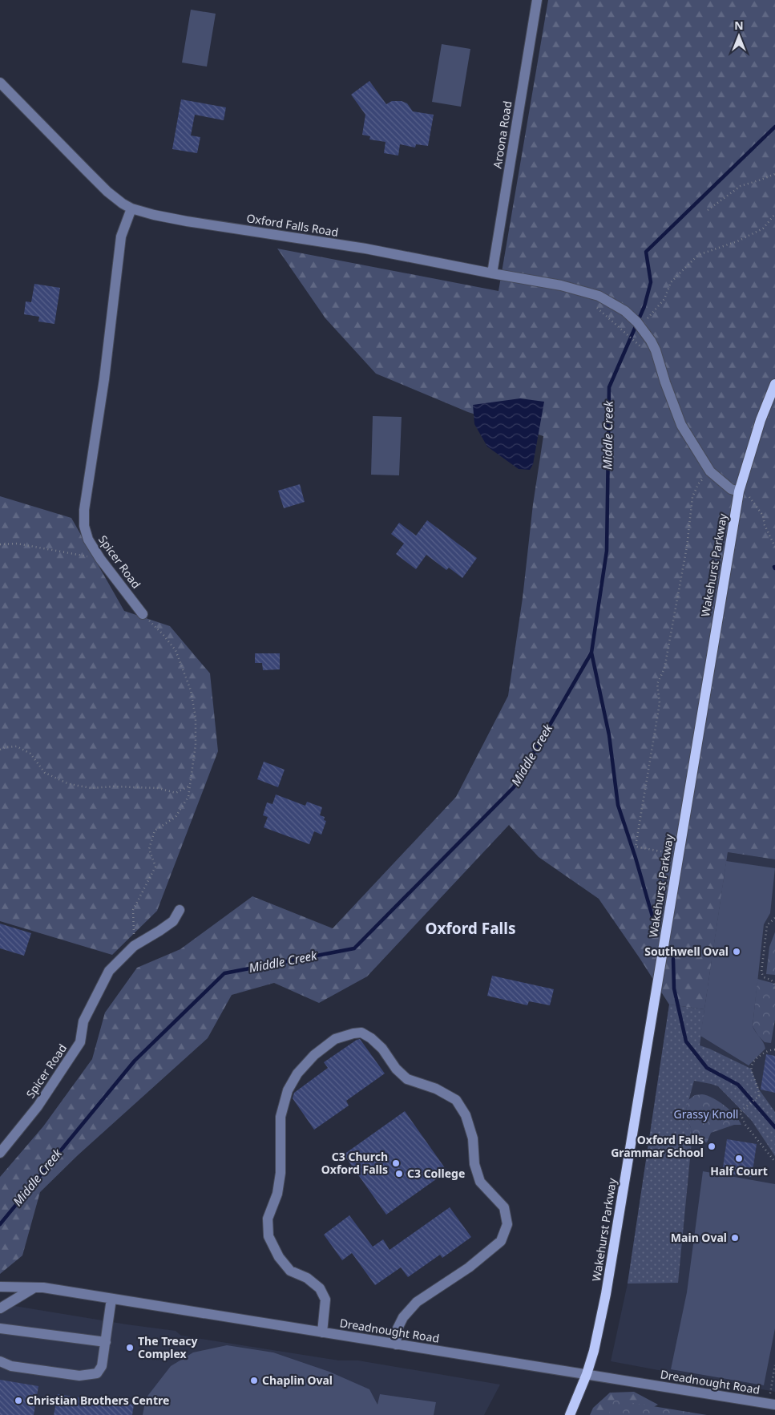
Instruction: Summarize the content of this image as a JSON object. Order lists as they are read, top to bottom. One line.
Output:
{"streets":{"main road":["Wakehurst Parkway"],"street":["Aroona Road","Oxford Falls Road","Spicer Road","Dreadnought Road"]},"crossings":[["Aroona Road","Oxford Falls Road"],["Oxford Falls Road","Spicer Road"],["Oxford Falls Road","Wakehurst Parkway"],["Wakehurst Parkway","Dreadnought Road"]],"districts":["Oxford Falls"],"water":["Middle Creek"],"parks":["Grassy Knoll"],"places":["Southwell Oval","Oxford Falls Grammar School","Half Court","C3 Church Oxford Falls","C3 College","Main Oval","The Treacy Complex","Chaplin Oval","Christian Brothers Centre"],"north":"top"}
